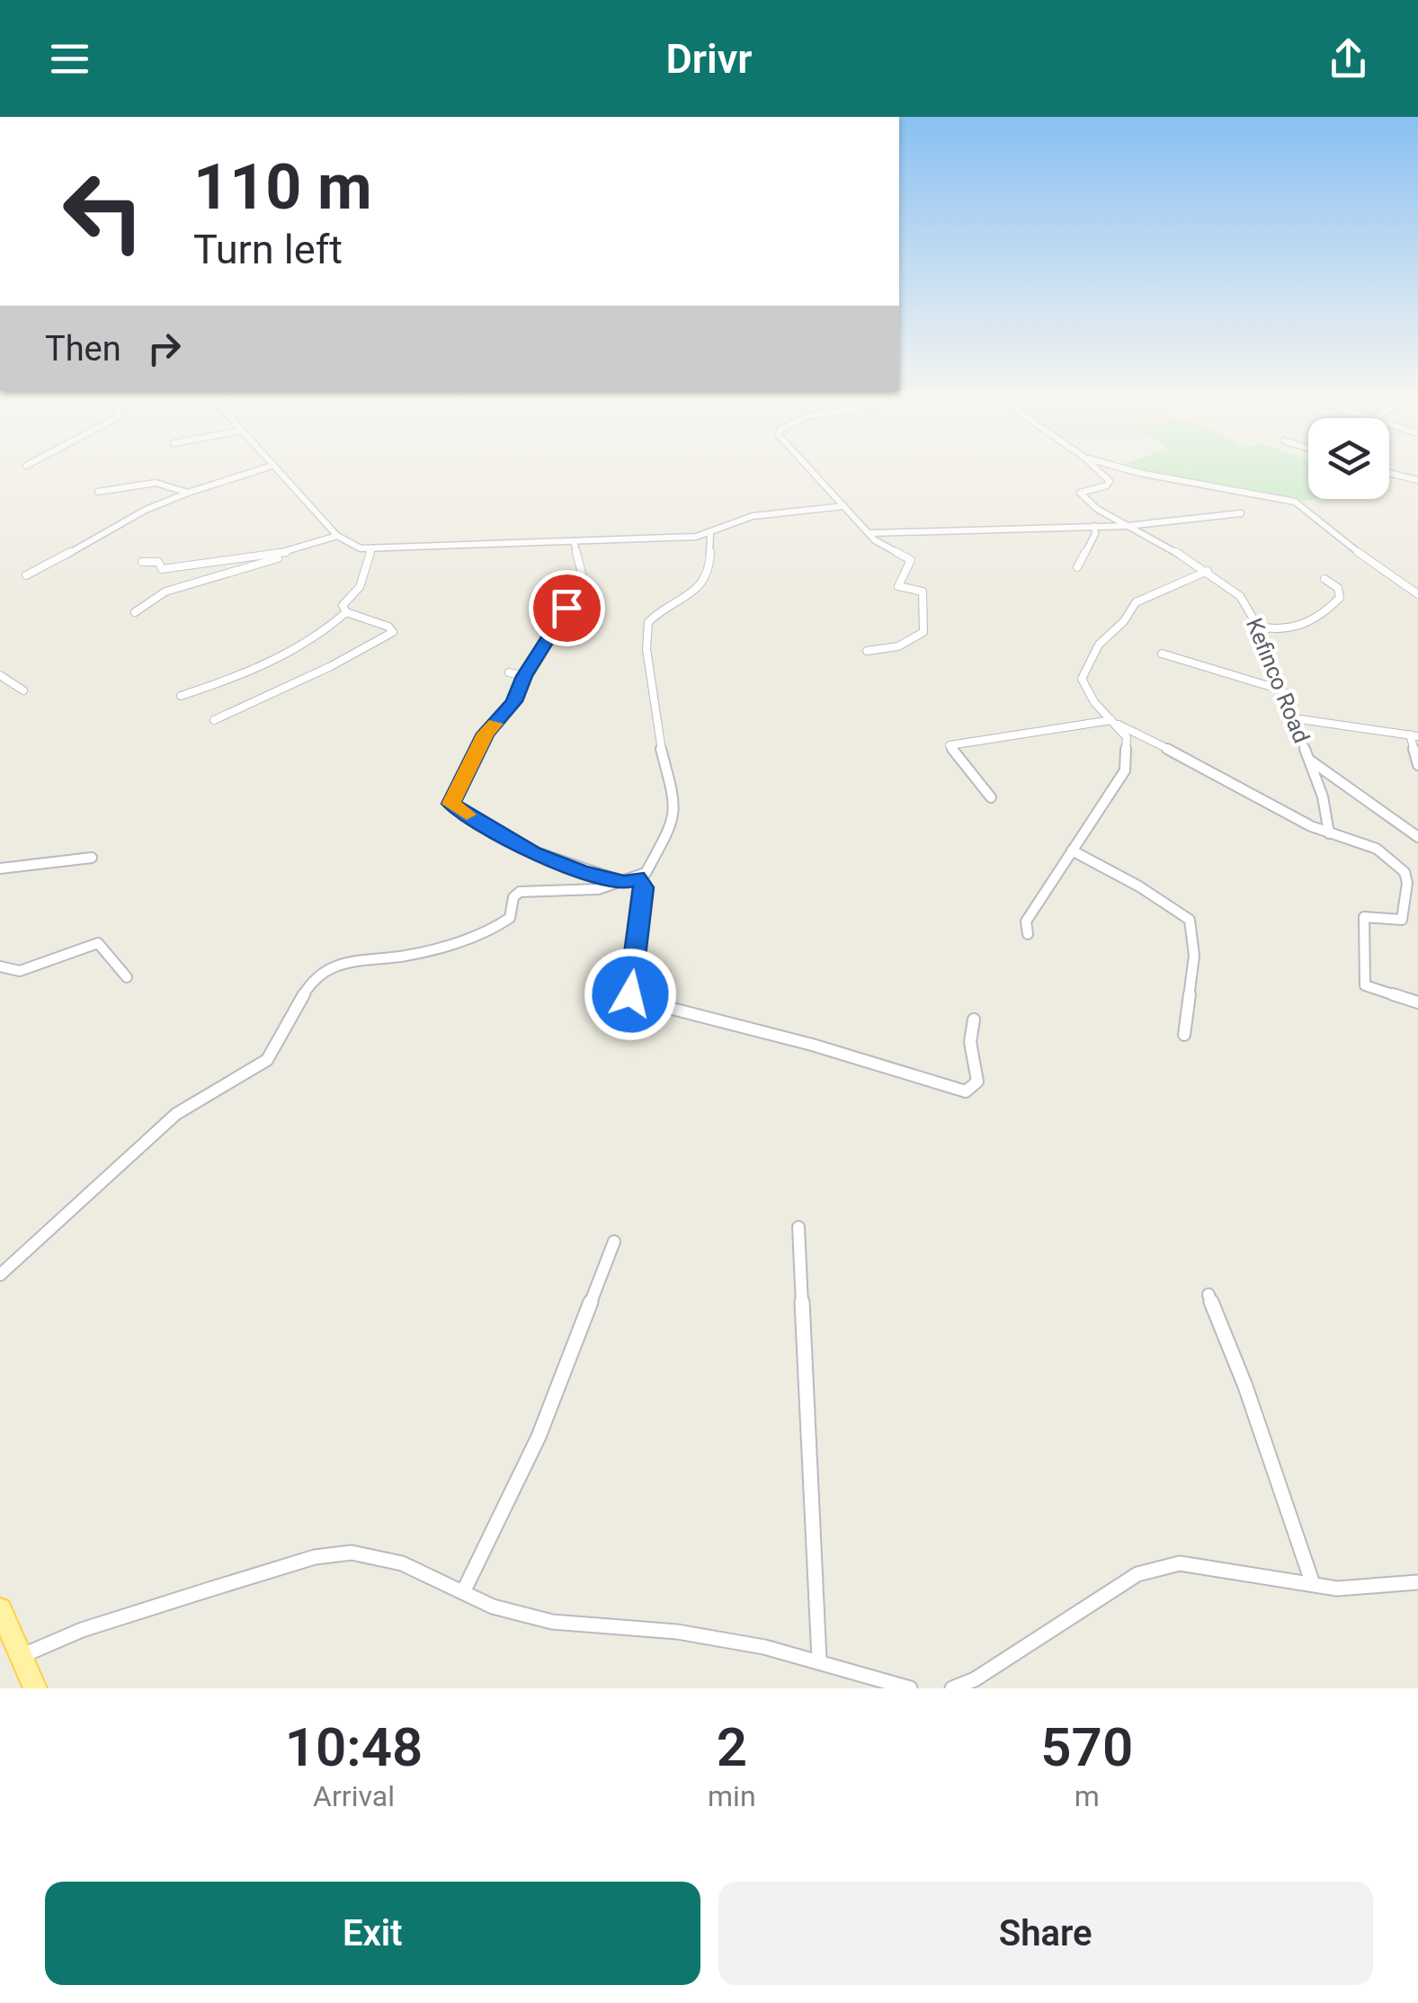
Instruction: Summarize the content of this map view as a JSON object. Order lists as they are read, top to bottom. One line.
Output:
{"streets":{"street":["Kefinco Road"]},"page":{"header":"Drivr","turn":["110 m","Turn left"],"then":"Then","eta":["10:48","Arrival","2","min","570","m"],"buttons":["Exit","Share"]}}
